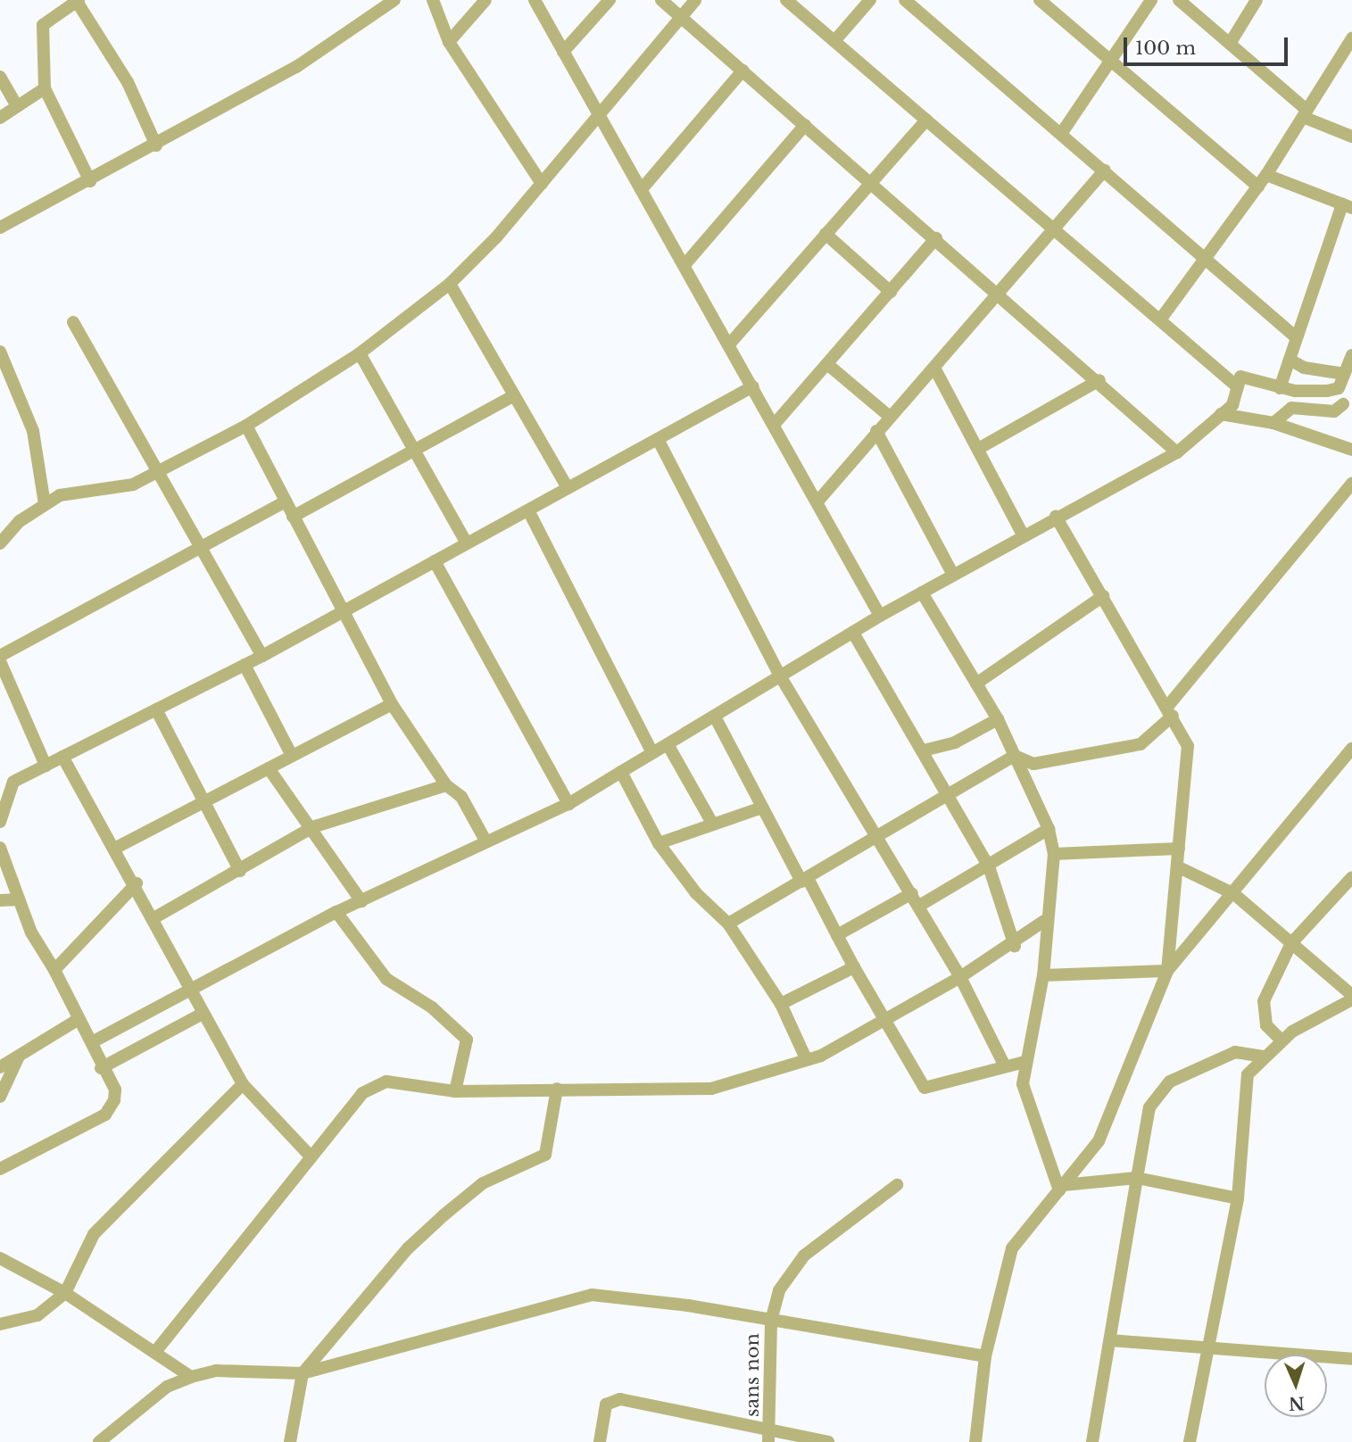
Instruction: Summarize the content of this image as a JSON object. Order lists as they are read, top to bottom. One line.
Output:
{"streets":{"street":["sans non"]},"scale_bar":"100 m","north":"bottom"}
